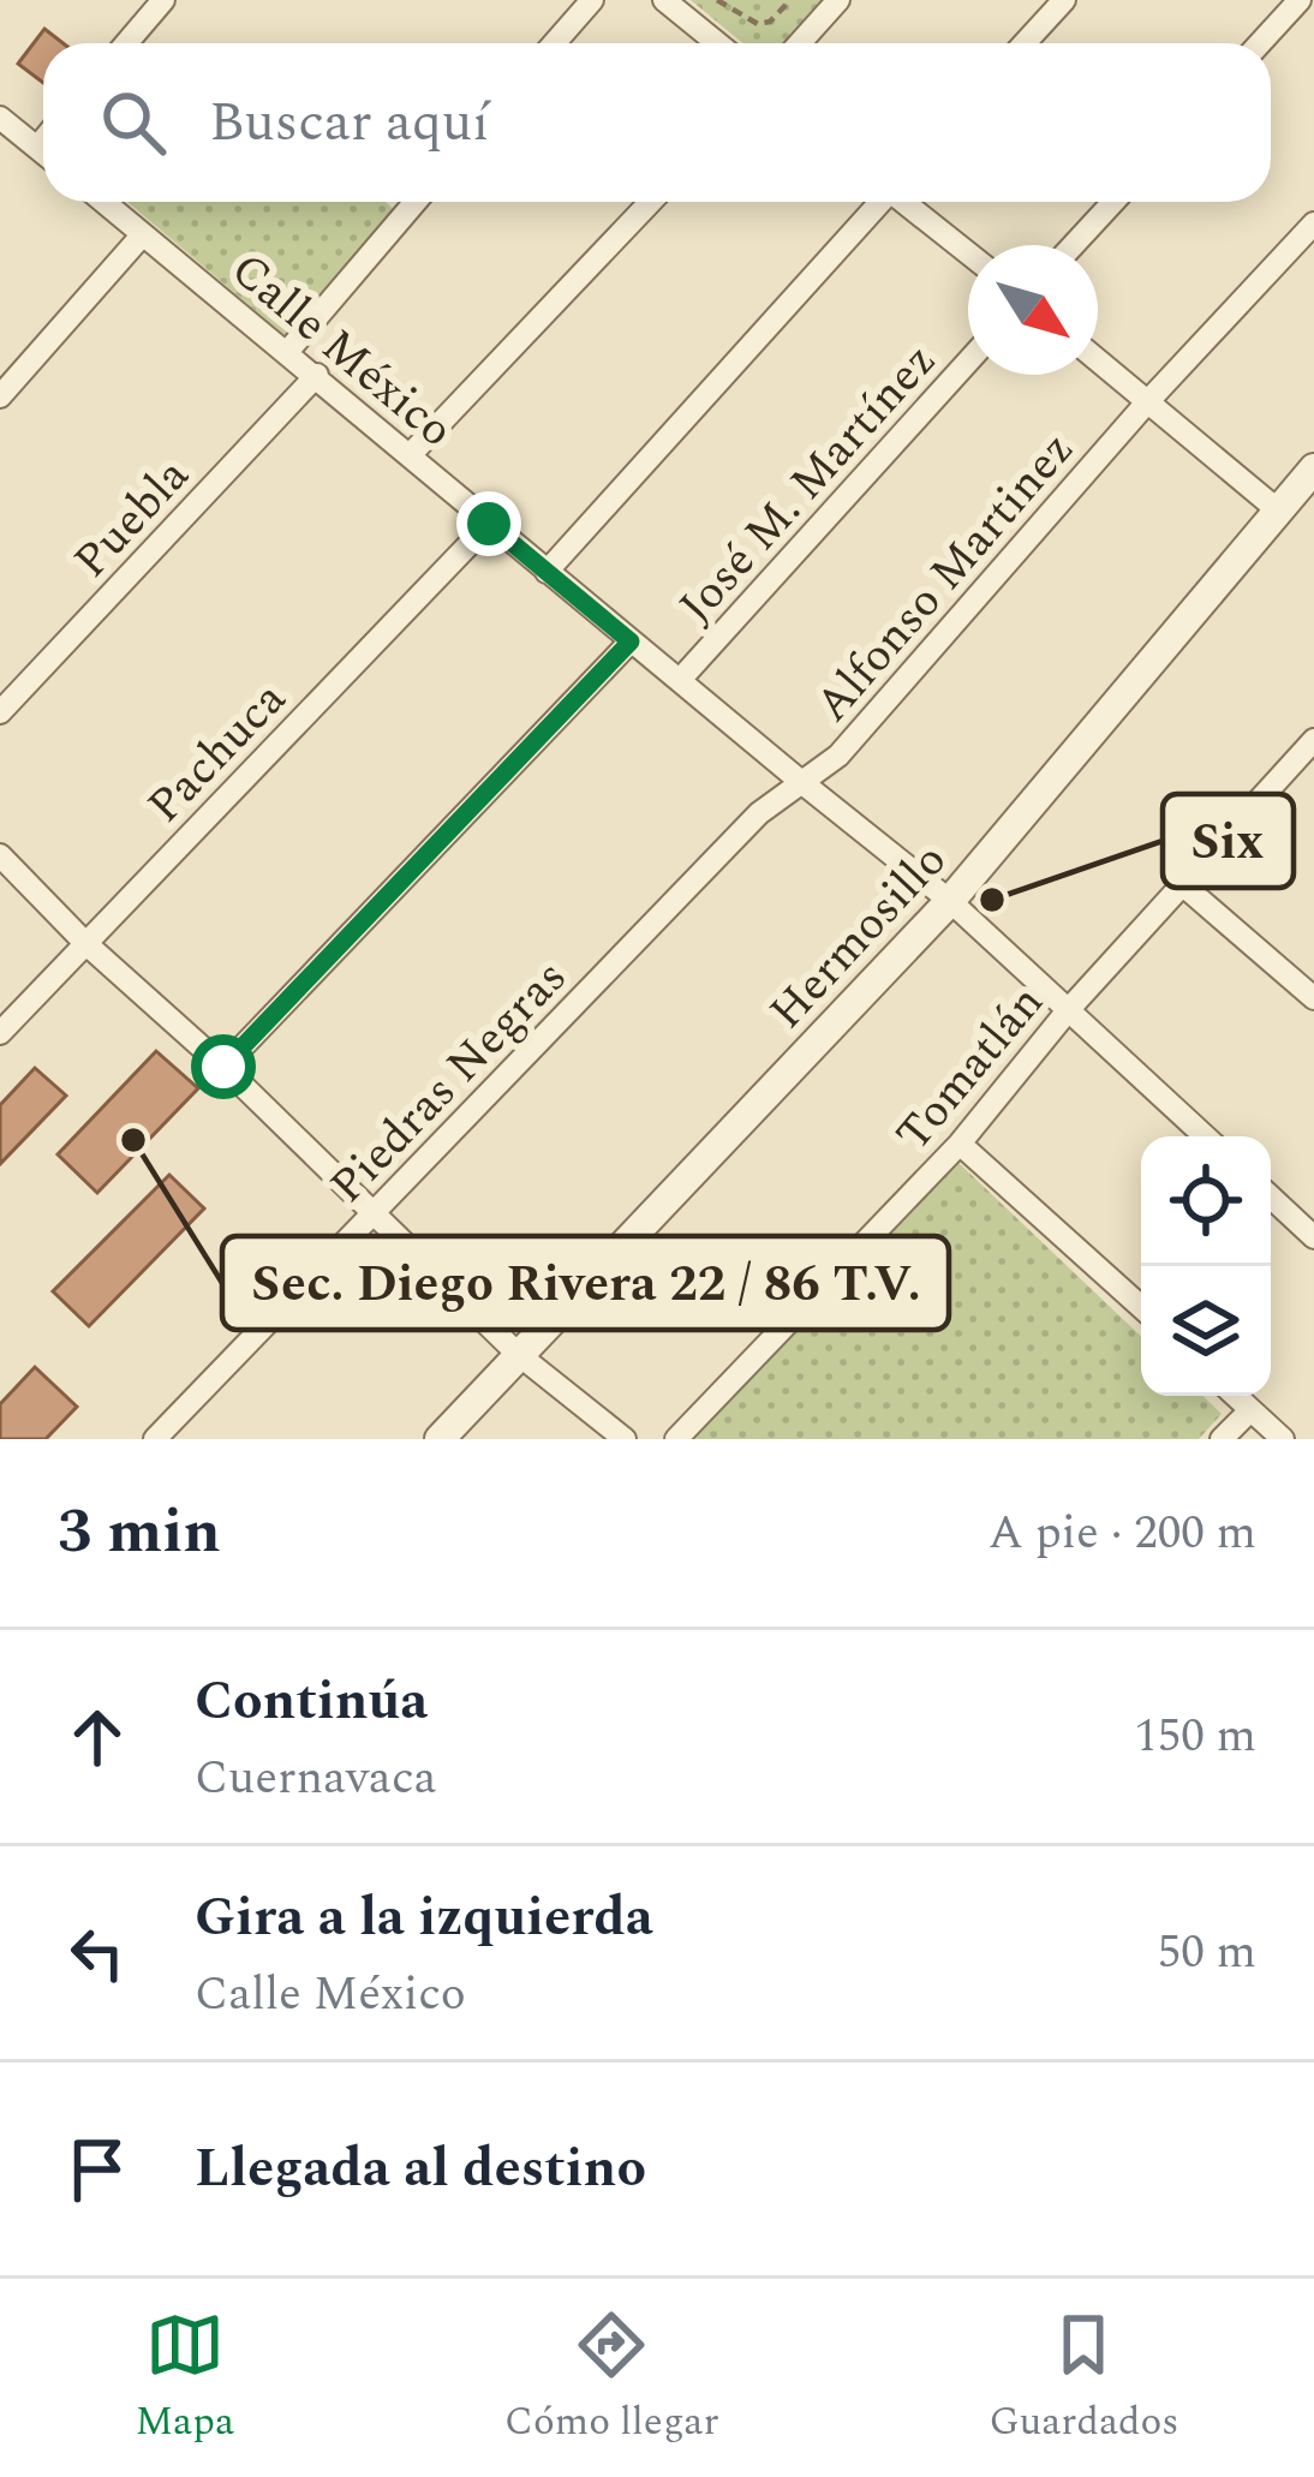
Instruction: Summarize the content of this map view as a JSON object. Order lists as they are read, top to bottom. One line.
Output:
{"streets":{"street":["Calle México","José M. Martínez","Puebla","Alfonso Martinez","Pachuca","Hermosillo","Tomatlán","Piedras Negras"]},"crossings":[["Calle México","José M. Martínez"],["Calle México","Puebla"],["Calle México","Alfonso Martinez"],["Calle México","Pachuca"],["Calle México","Hermosillo"],["Calle México","Tomatlán"],["Calle México","Piedras Negras"],["Alfonso Martinez","Piedras Negras"]],"places":["Six","Sec. Diego Rivera 22 / 86 T.V."],"north":"bottom right","page":{"search":"Buscar aquí","heading":["3 min","A pie · 200 m"],"list":[["Continúa","Cuernavaca","150 m"],["Gira a la izquierda","Calle México","50 m"],"Llegada al destino"],"nav":["Mapa","Cómo llegar","Guardados"]}}
